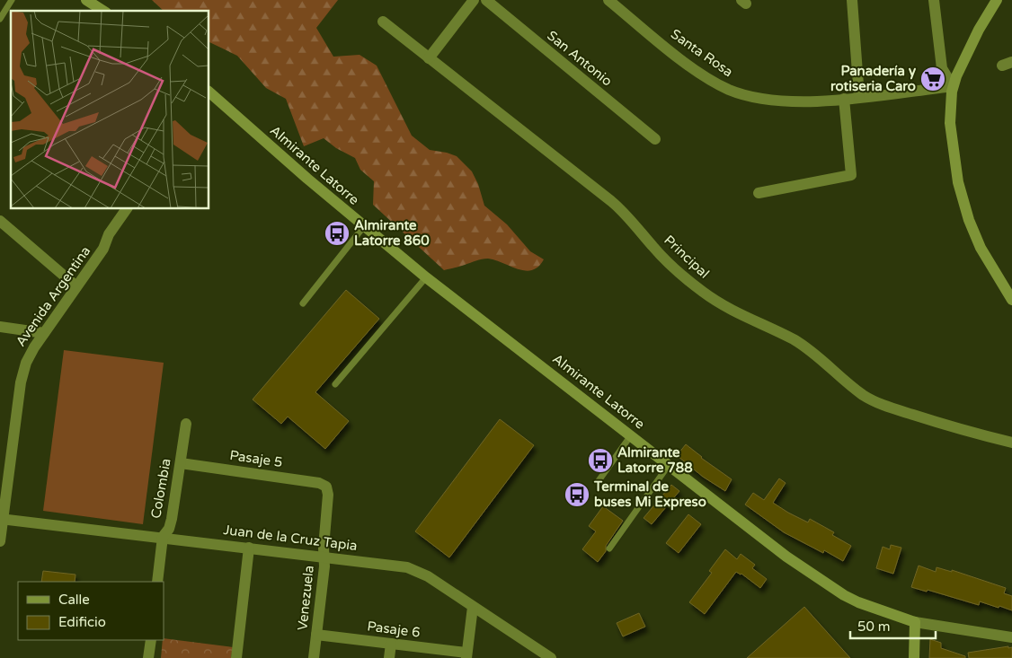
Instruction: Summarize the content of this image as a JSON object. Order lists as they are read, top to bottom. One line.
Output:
{"streets":{"main road":["Almirante Latorre"],"street":["Santa Rosa","San Antonio","Principal","Avenida Argentina","Pasaje 5","Colombia","Juan de la Cruz Tapia","Venezuela","Pasaje 6"]},"crossings":[["Avenida Argentina","Juan de la Cruz Tapia"],["Pasaje 5","Colombia"],["Pasaje 5","Venezuela"],["Colombia","Juan de la Cruz Tapia"],["Juan de la Cruz Tapia","Venezuela"],["Venezuela","Pasaje 6"]],"places":{"supermarket":["Panadería y rotiseria Caro"],"bus stop":["Almirante Latorre 860","Almirante Latorre 788","Terminal de buses Mi Expreso"]},"legend":["Calle","Edificio"],"scale_bar":"50 m"}
